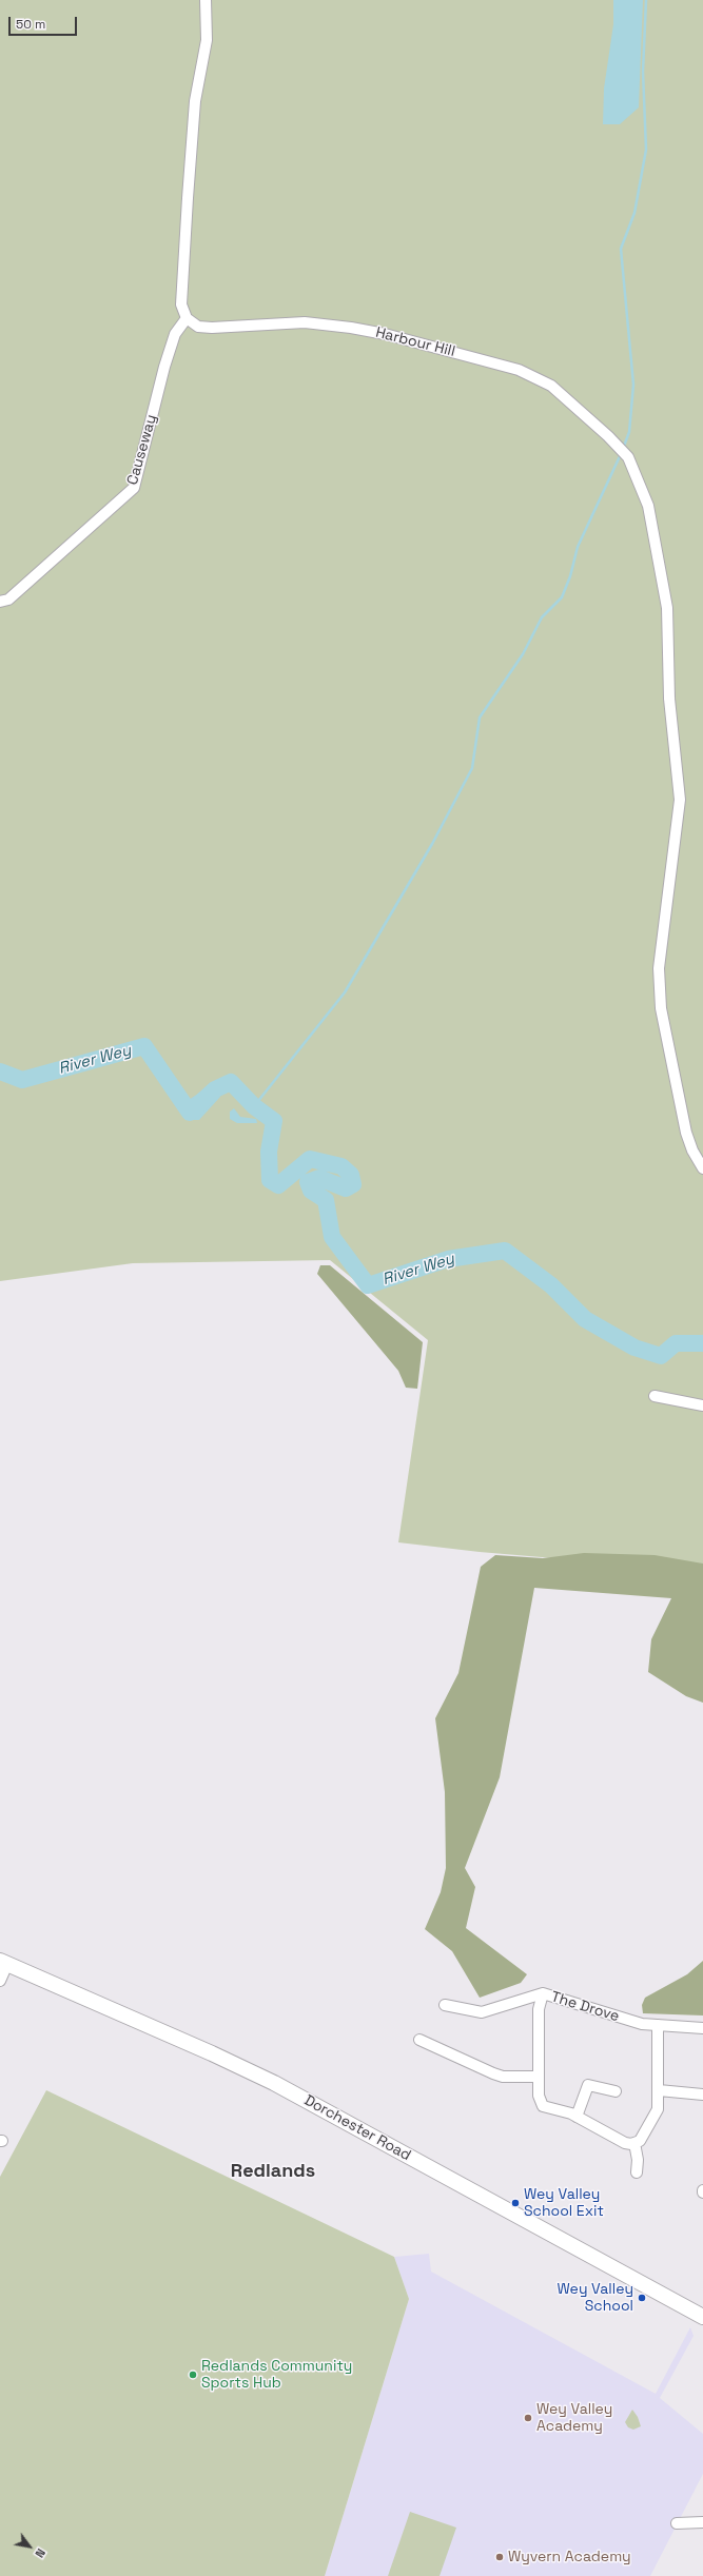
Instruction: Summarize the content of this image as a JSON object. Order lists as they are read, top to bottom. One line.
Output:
{"streets":{"main road":["Dorchester Road"],"street":["Harbour Hill","Causeway","The Drove"]},"crossings":[["Harbour Hill","Causeway"]],"districts":["Redlands"],"water":["River Wey"],"places":["Wey Valley School Exit","Wey Valley School","Redlands Community Sports Hub","Wey Valley Academy","Wyvern Academy"],"scale_bar":"50 m","north":"bottom right"}
